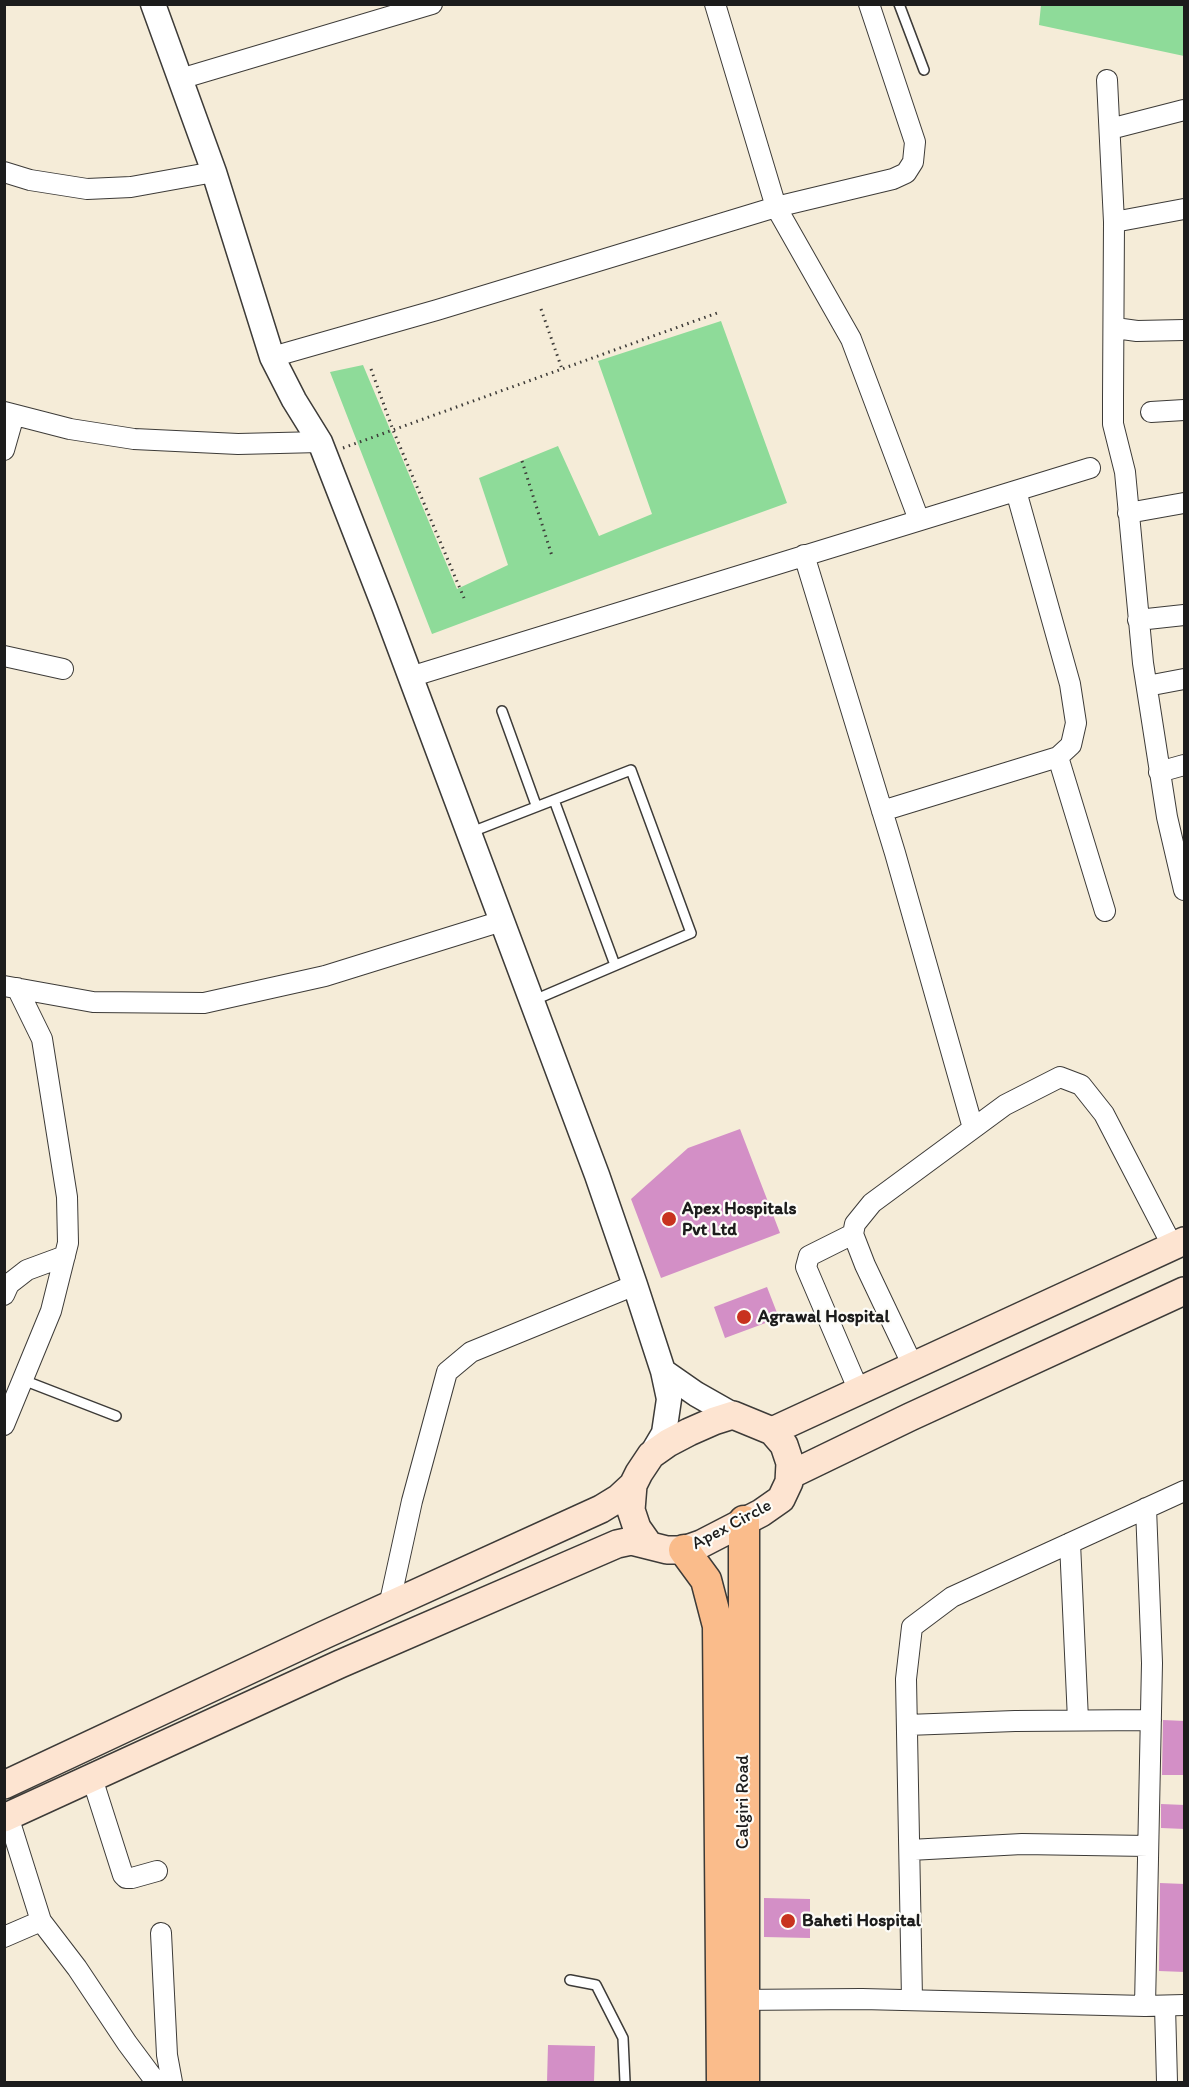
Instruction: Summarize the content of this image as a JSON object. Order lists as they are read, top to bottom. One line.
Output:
{"streets":{"main road":["Apex Circle","Calgiri Road"]},"crossings":[["Apex Circle","Calgiri Road"]],"places":["Apex Hospitals Pvt Ltd","Agrawal Hospital","Baheti Hospital"]}
